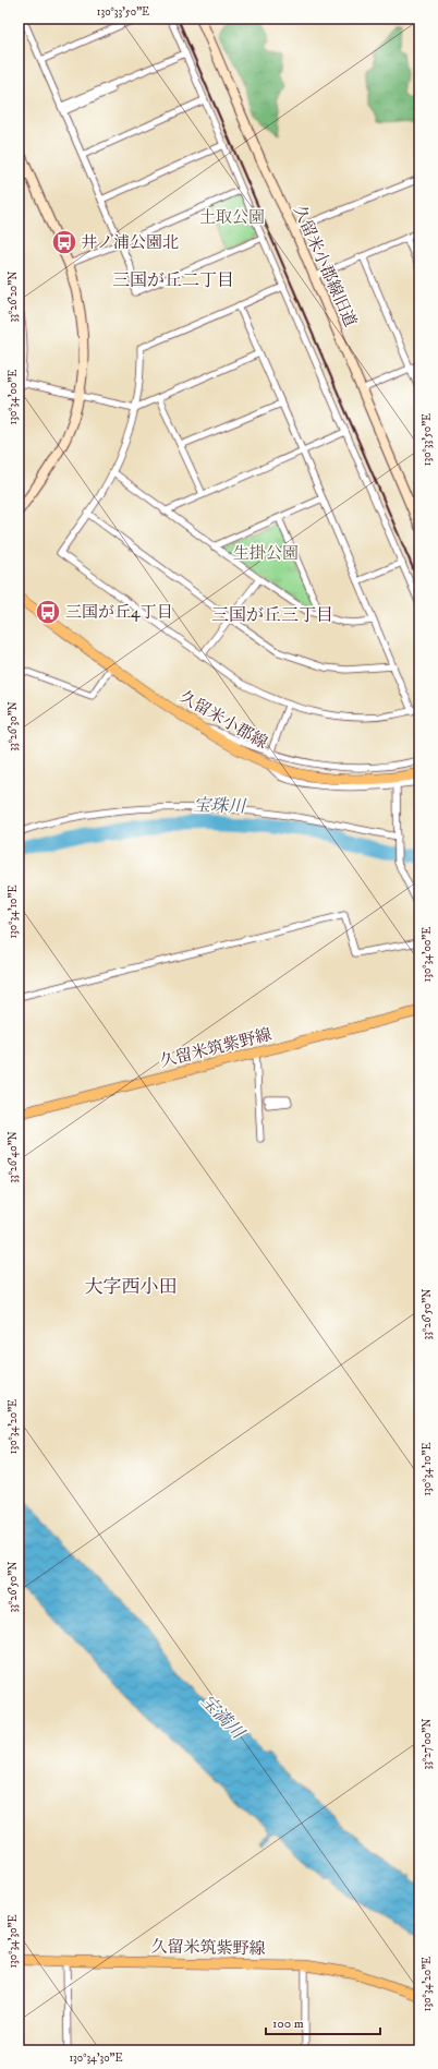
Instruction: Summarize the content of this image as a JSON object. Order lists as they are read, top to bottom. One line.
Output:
{"streets":{"main road":["久留米小郡線","久留米筑紫野線"],"street":["久留米小郡線旧道"]},"districts":["三国が丘二丁目","三国が丘三丁目","大字西小田"],"water":["宝珠川","宝満川"],"parks":["土取公園","生掛公園"],"places":{"bus stop":["井ノ浦公園北","三国が丘4丁目"]},"scale_bar":"100 m","coordinates":["130°33'50\"E","33°26'20\"N","130°34'00\"E","33°26'30\"N","130°34'10\"E","33°26'40\"N","33°26'50\"N","130°34'20\"E","33°27'00\"N","130°34'30\"E"]}
